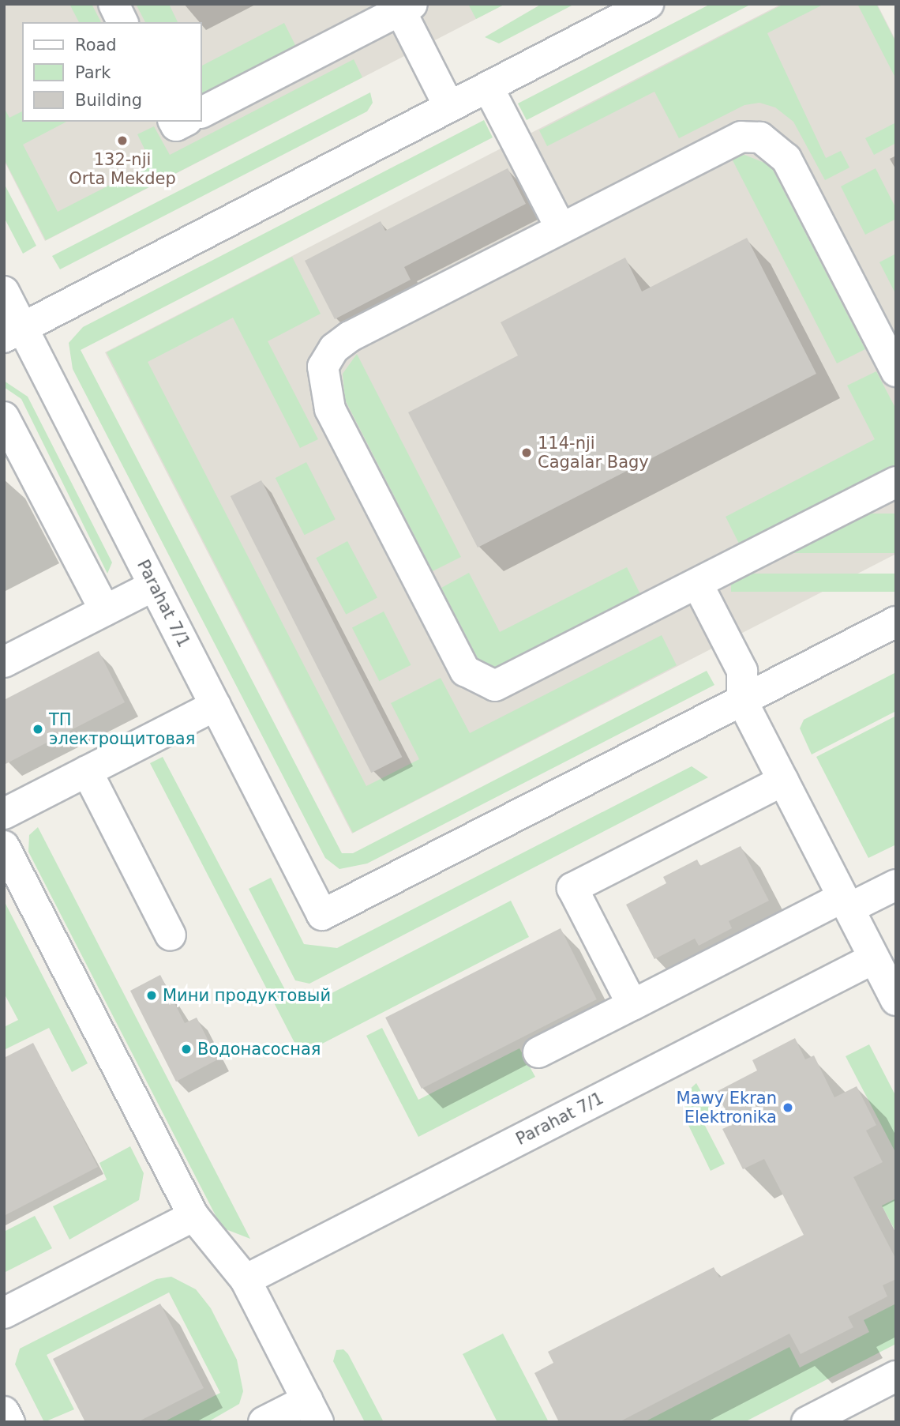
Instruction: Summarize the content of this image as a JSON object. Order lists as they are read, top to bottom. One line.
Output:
{"streets":{"street":["Parahat 7/1"]},"places":["132-nji Orta Mekdep","114-nji Cagalar Bagy","ТП электрощитовая","Мини продуктовый","Водонасосная","Mawy Ekran Elektronika"],"legend":["Road","Park","Building"]}
